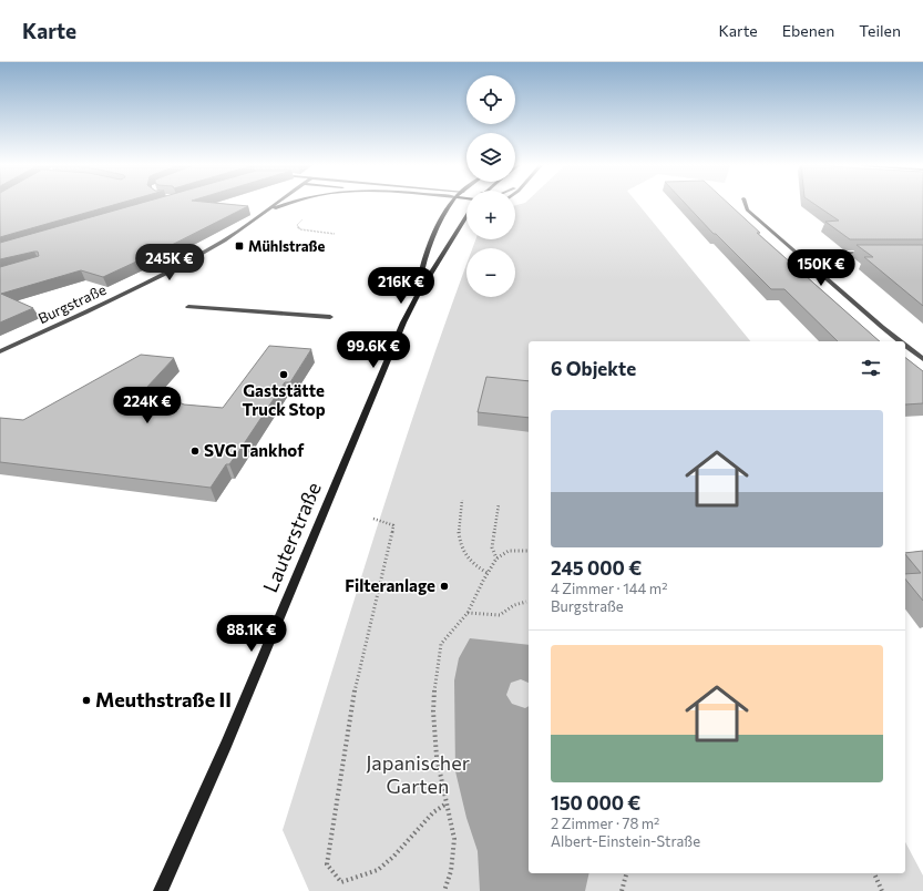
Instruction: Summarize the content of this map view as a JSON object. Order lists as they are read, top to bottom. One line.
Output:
{"streets":{"main road":["Lauterstraße"],"street":["Burgstraße"]},"parks":["Japanischer Garten"],"places":{"transit":["Mühlstraße"],"other":["Gaststätte Truck Stop","SVG Tankhof","Filteranlage","Meuthstraße II"]},"page":{"header":"Karte","nav":["Karte","Ebenen","Teilen"],"map_buttons":["+","−"],"price":["245K €","150K €","216K €","99.6K €","224K €","88.1K €"],"heading":"6 Objekte","list":[{"name":"245 000 €","note":"4 Zimmer · 144 m² · Burgstraße"},{"name":"150 000 €","note":"2 Zimmer · 78 m² · Albert-Einstein-Straße"}]}}
